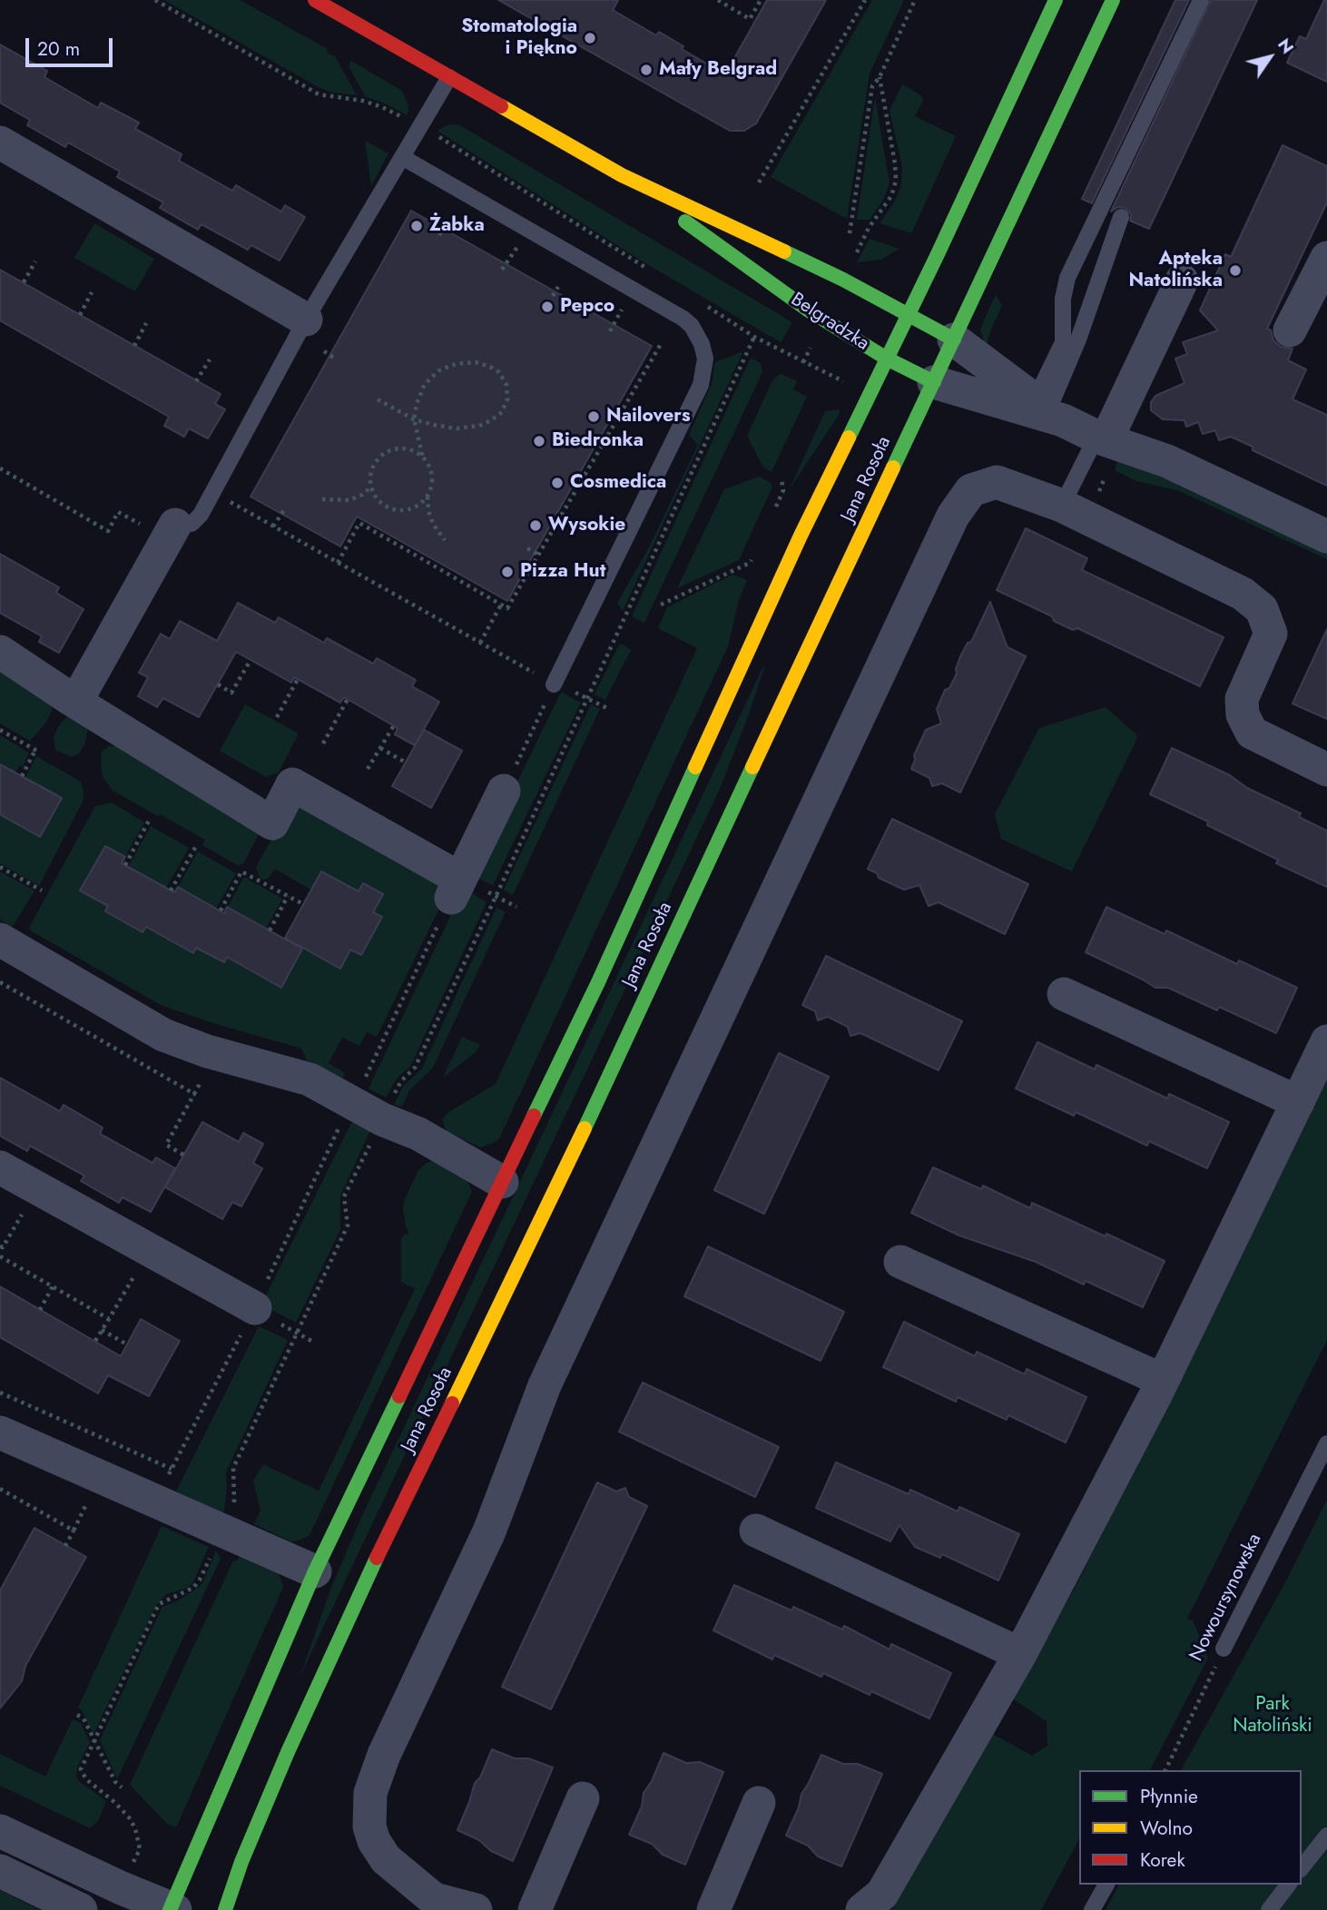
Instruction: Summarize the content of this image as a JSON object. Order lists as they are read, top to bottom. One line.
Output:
{"streets":{"street":["Belgradzka","Jana Rosoła"],"lane":["Nowoursynowska"]},"crossings":[["Belgradzka","Jana Rosoła"]],"parks":["Park Natoliński"],"places":["Stomatologia i Piękno","Mały Belgrad","Żabka","Apteka Natolińska","Pepco","Nailovers","Biedronka","Cosmedica","Wysokie","Pizza Hut"],"legend":["Płynnie","Wolno","Korek"],"scale_bar":"20 m","north":"top right"}
